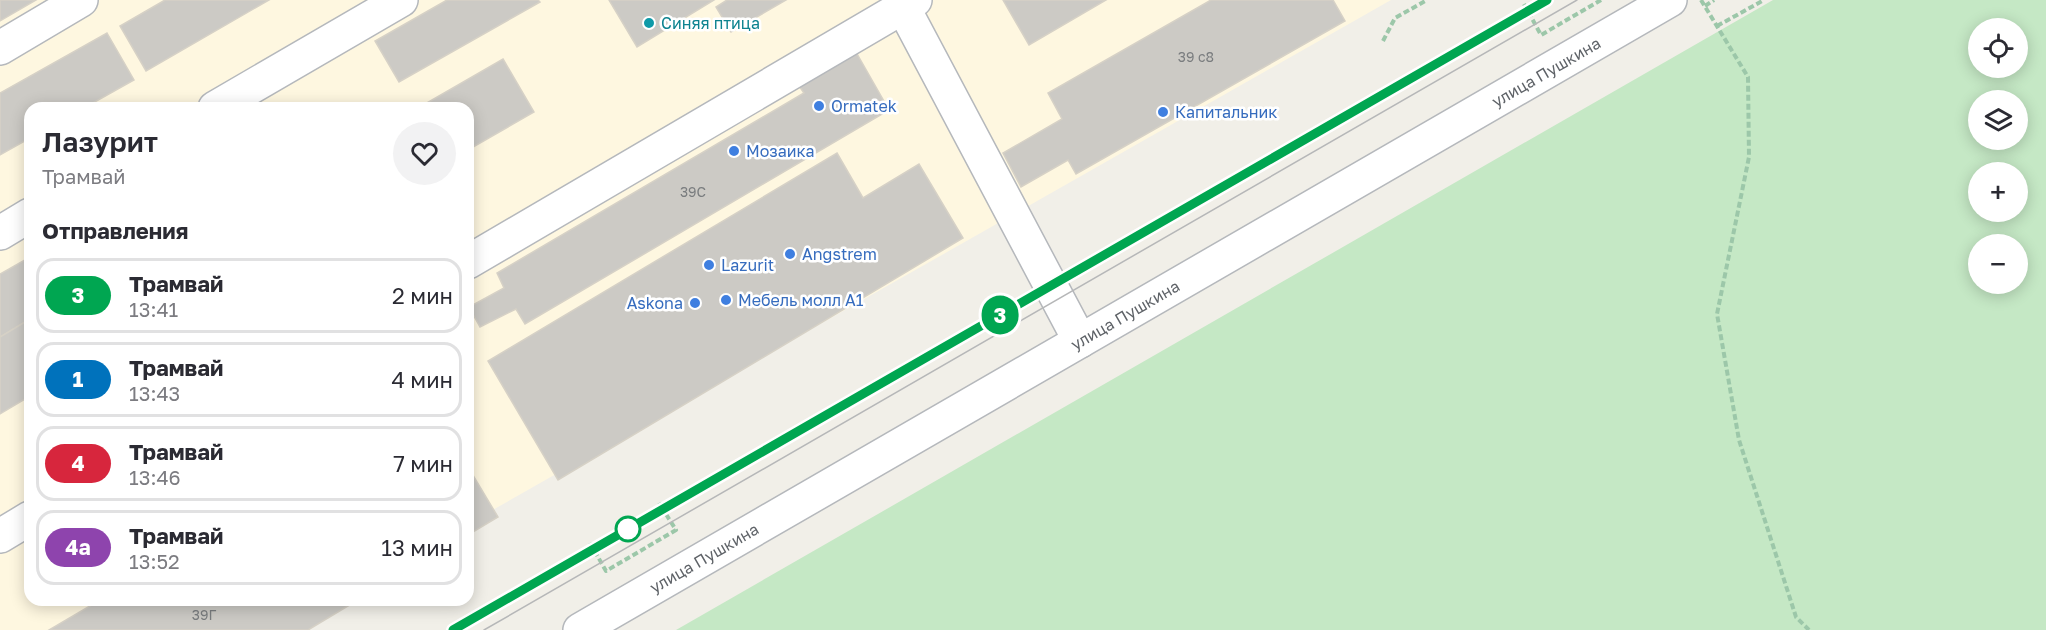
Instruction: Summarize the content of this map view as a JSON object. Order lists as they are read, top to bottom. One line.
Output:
{"streets":{"street":["улица Пушкина"]},"places":["Синяя птица","Ormatek","Капитальник","Мозаика","Angstrem","Lazurit","Мебель молл А1","Askona"],"lines":["tram line 3"],"house_numbers":["39 с8","39С","39Г"],"page":{"on_map":"3","map_buttons":["+","−"],"heading":[["Лазурит","Трамвай"],"Отправления"],"list":[{"mark":"3","name":"Трамвай","note":"13:41","value":"2 мин"},{"mark":"1","name":"Трамвай","note":"13:43","value":"4 мин"},{"mark":"4","name":"Трамвай","note":"13:46","value":"7 мин"},{"mark":"4а","name":"Трамвай","note":"13:52","value":"13 мин"}]}}
